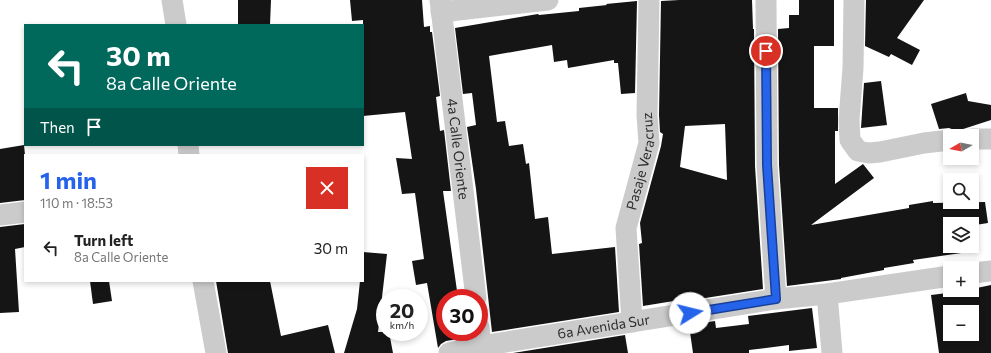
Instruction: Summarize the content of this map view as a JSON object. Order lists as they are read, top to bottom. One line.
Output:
{"streets":{"street":["4a Calle Oriente","Pasaje Veracruz","6a Avenida Sur"]},"crossings":[["Pasaje Veracruz","6a Avenida Sur"]],"north":"left","page":{"turn":["30 m","8a Calle Oriente"],"then":"Then","map_buttons":["+","−"],"heading":["1 min","110 m · 18:53"],"list":[{"name":"Turn left","note":"8a Calle Oriente","value":"30 m"}],"speed":"20 km/h","limit":"30"}}
